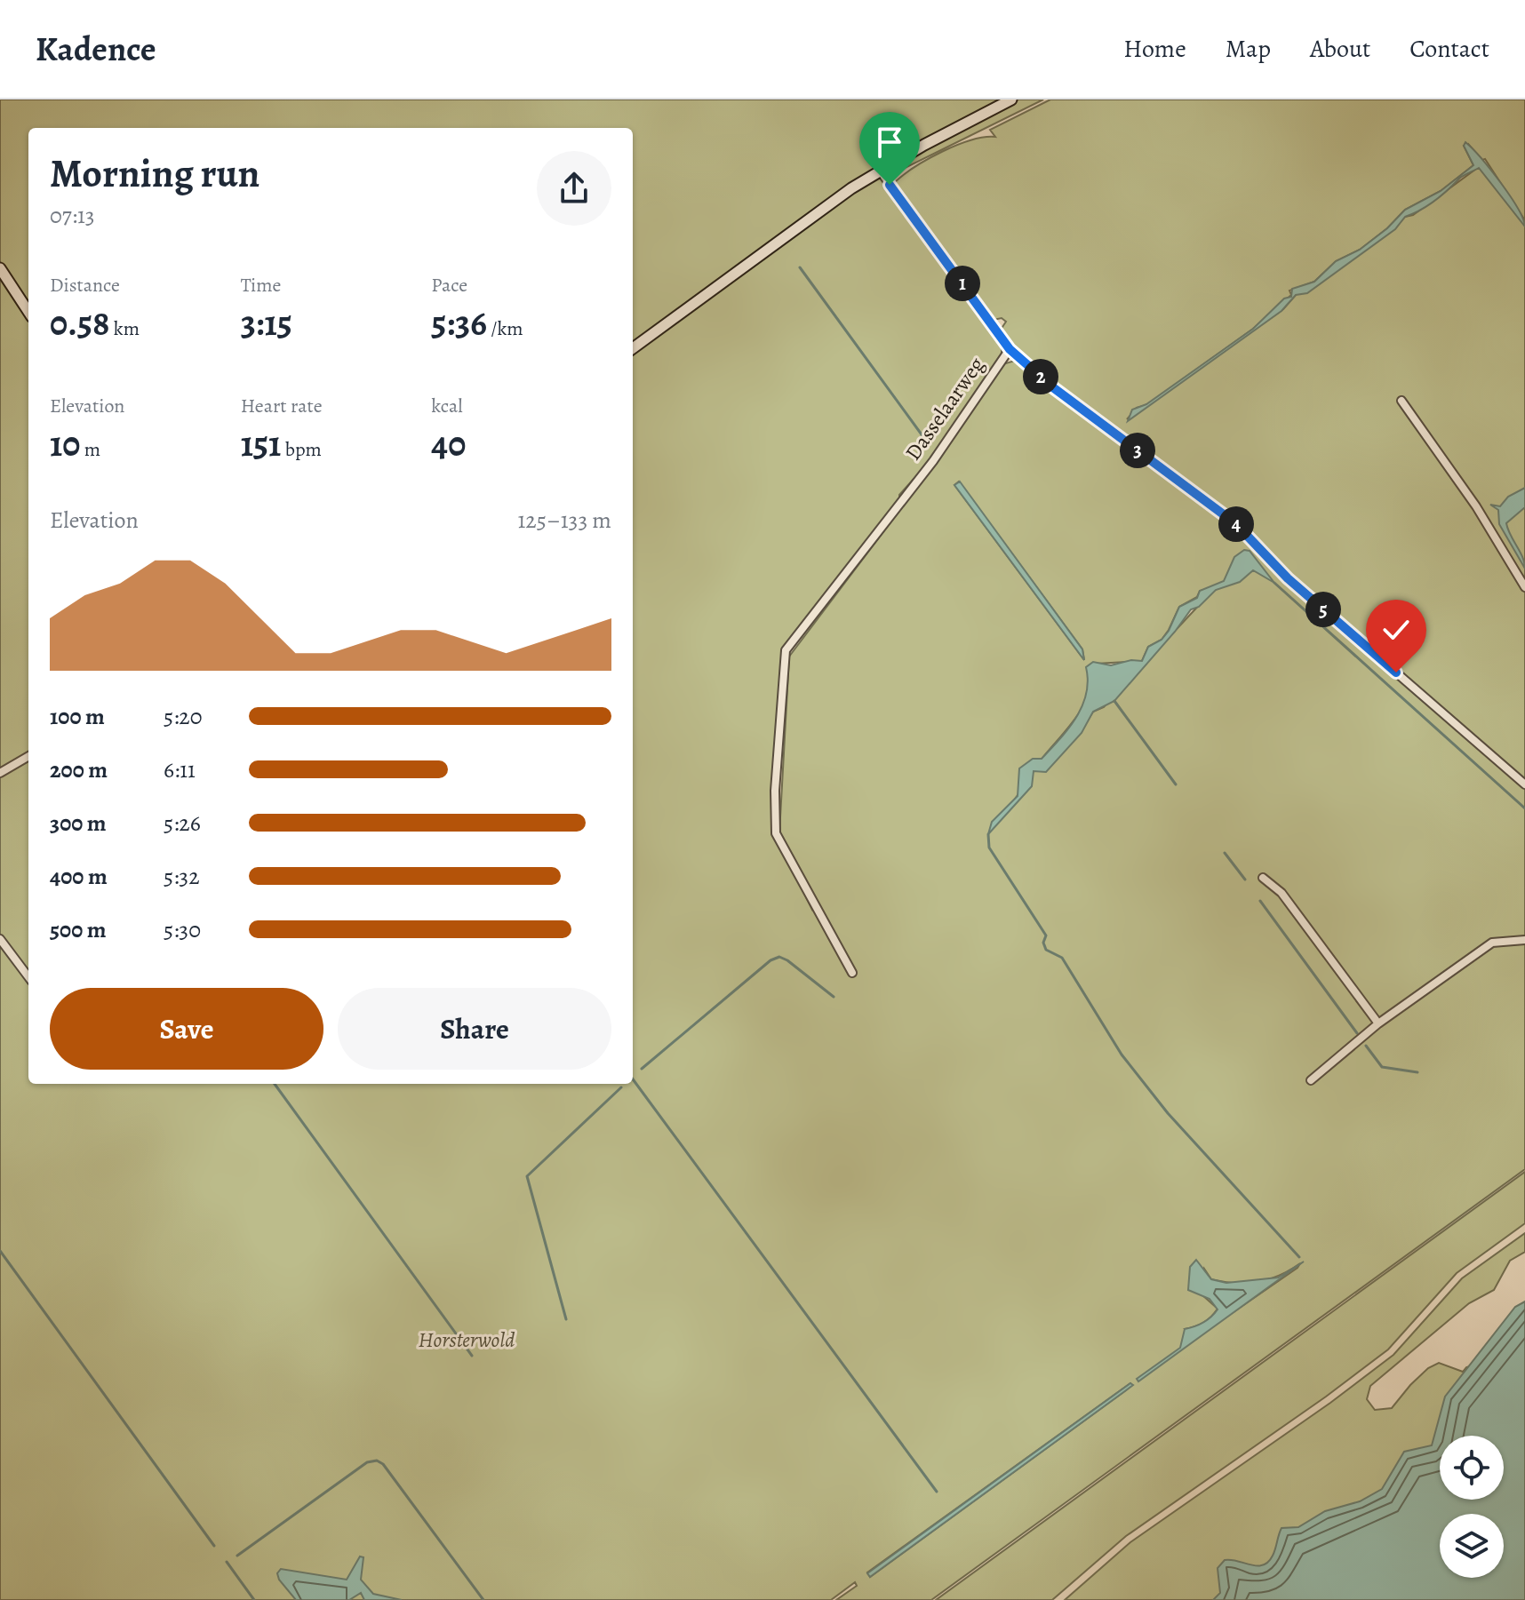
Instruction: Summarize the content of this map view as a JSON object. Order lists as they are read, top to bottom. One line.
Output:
{"streets":{"street":["Dasselaarweg"]},"parks":["Horsterwold"],"page":{"header":"Kadence","nav":["Home","Map","About","Contact"],"heading":["Morning run","07:13"],"stats":[["Distance","0.58 km"],["Time","3:15"],["Pace","5:36 /km"],["Elevation","10 m"],["Heart rate","151 bpm"],["kcal","40"]],"pins":["1","2","3","4","5"],"chart":["Elevation","125–133 m"],"list":[{"name":"100 m","note":"5:20"},{"name":"200 m","note":"6:11"},{"name":"300 m","note":"5:26"},{"name":"400 m","note":"5:32"},{"name":"500 m","note":"5:30"}],"buttons":["Save","Share"]}}
